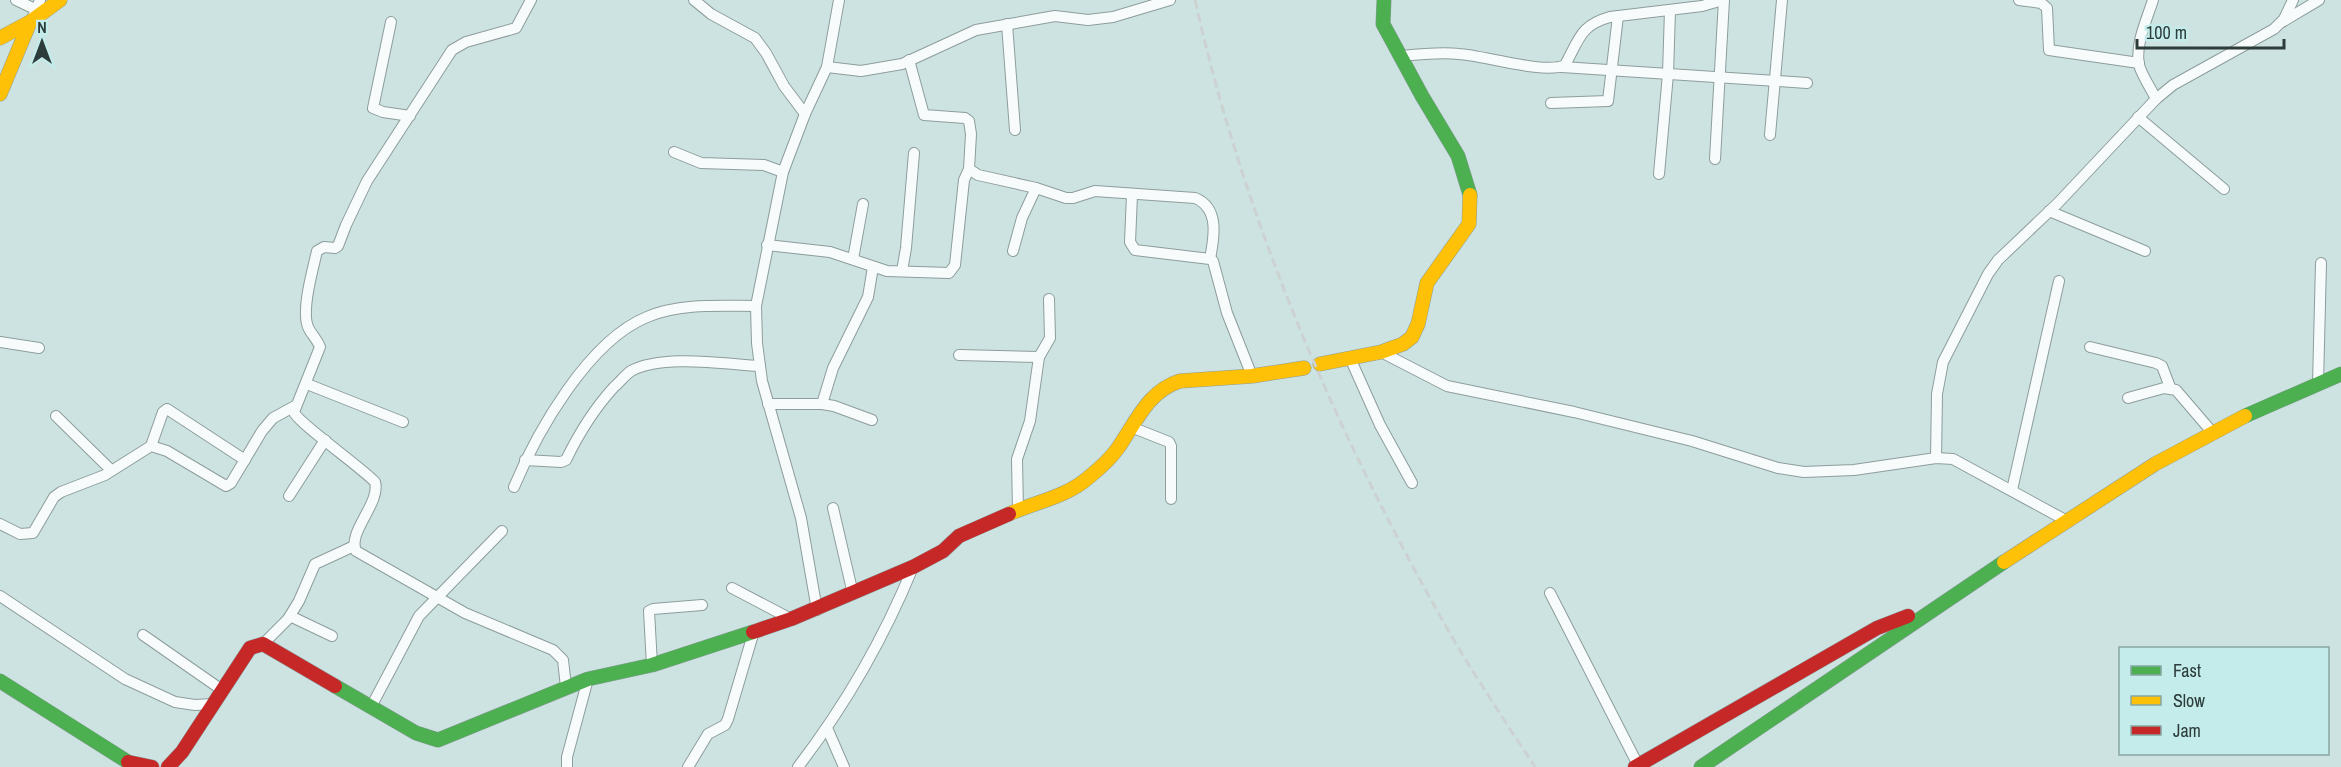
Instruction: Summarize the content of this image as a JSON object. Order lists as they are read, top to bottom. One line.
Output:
{"legend":["Fast","Slow","Jam"],"scale_bar":"100 m","north":"top"}
